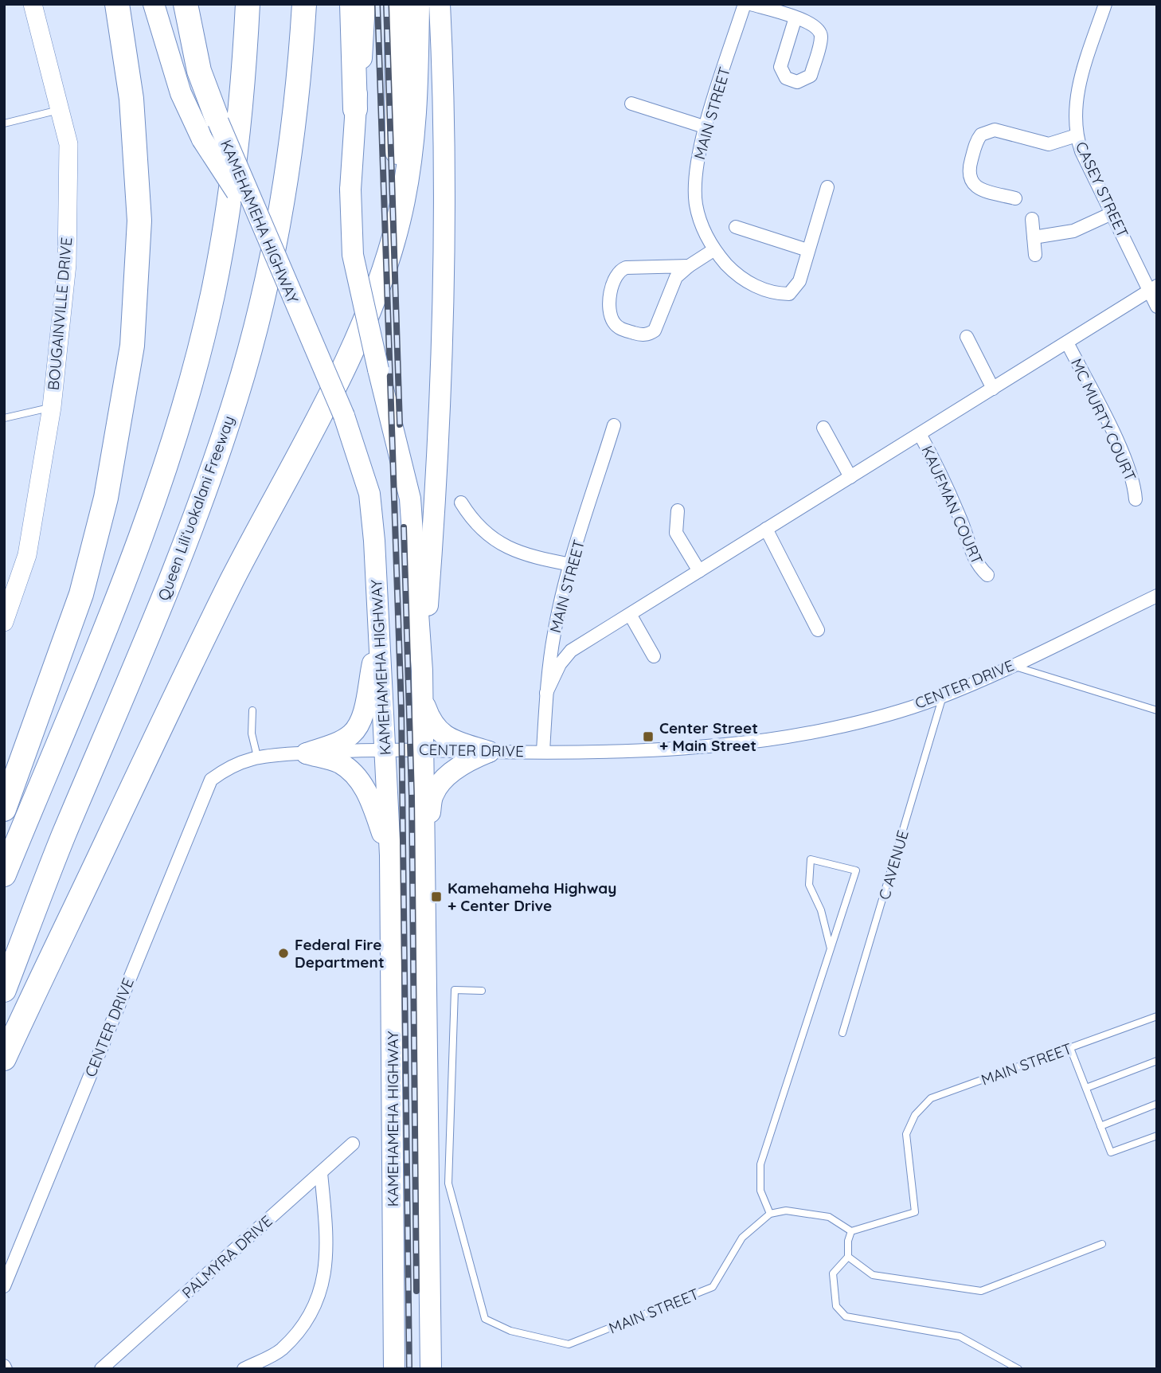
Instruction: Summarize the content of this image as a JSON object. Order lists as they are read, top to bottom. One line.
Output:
{"streets":{"highway":["Queen Liliʻuokalani Freeway"],"main road":["KAMEHAMEHA HIGHWAY"],"street":["MAIN STREET","CASEY STREET","BOUGAINVILLE DRIVE","MC MURTY COURT","KAUFMAN COURT","CENTER DRIVE","PALMYRA DRIVE"],"lane":["C AVENUE"]},"crossings":[["MAIN STREET","CENTER DRIVE"],["KAMEHAMEHA HIGHWAY","CENTER DRIVE"],["CENTER DRIVE","C AVENUE"]],"places":{"transit":["Center Street + Main Street","Kamehameha Highway + Center Drive"],"other":["Federal Fire Department"]}}
